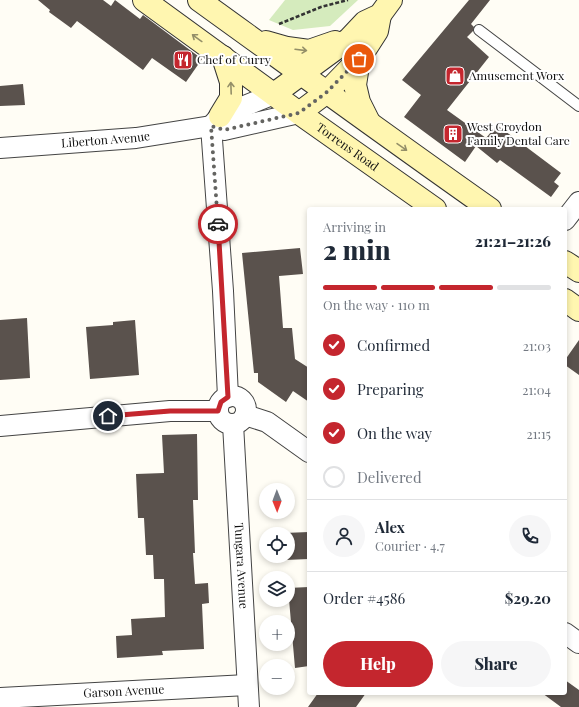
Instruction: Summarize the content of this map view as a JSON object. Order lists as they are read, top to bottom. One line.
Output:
{"streets":{"main road":["Torrens Road"],"street":["Liberton Avenue","Tungara Avenue","Garson Avenue"]},"crossings":[["Liberton Avenue","Torrens Road"],["Liberton Avenue","Tungara Avenue"],["Tungara Avenue","Garson Avenue"]],"places":{"restaurant":["Chef of Curry"],"shop":["Amusement Worx"],"building":["West Croydon Family Dental Care"]},"north":"bottom","page":{"heading":["2 min","Arriving in","21:21–21:26"],"panel":["Alex","Courier · 4.7","Order #4586","$29.20"],"bar":"On the way · 110 m","list":[["Confirmed","21:03"],["Preparing","21:04"],["On the way","21:15"],"Delivered"],"map_buttons":["+","−"],"buttons":["Help","Share"]}}
